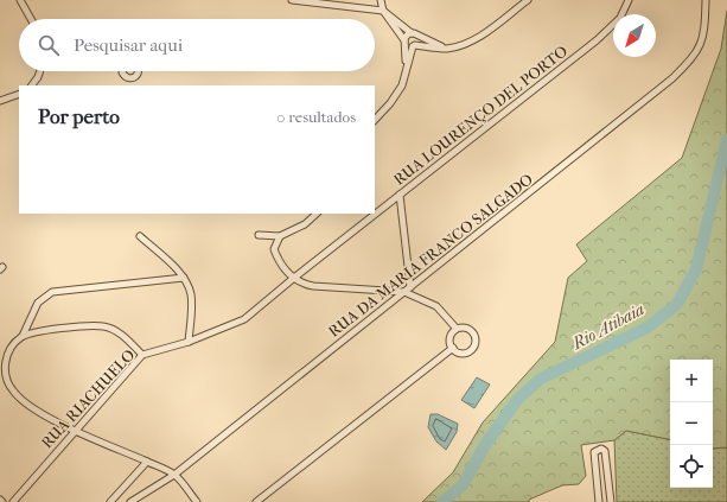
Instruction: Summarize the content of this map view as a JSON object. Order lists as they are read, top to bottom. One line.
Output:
{"streets":{"street":["RUA LOURENÇO DEL PORTO","RUA DA MARIA FRANCO SALGADO","RUA RIACHUELO"]},"crossings":[["RUA LOURENÇO DEL PORTO","RUA RIACHUELO"]],"water":["Rio Atibaia"],"north":"bottom left","page":{"search":"Pesquisar aqui","heading":["Por perto","0 resultados"],"map_buttons":["+","−"]}}
